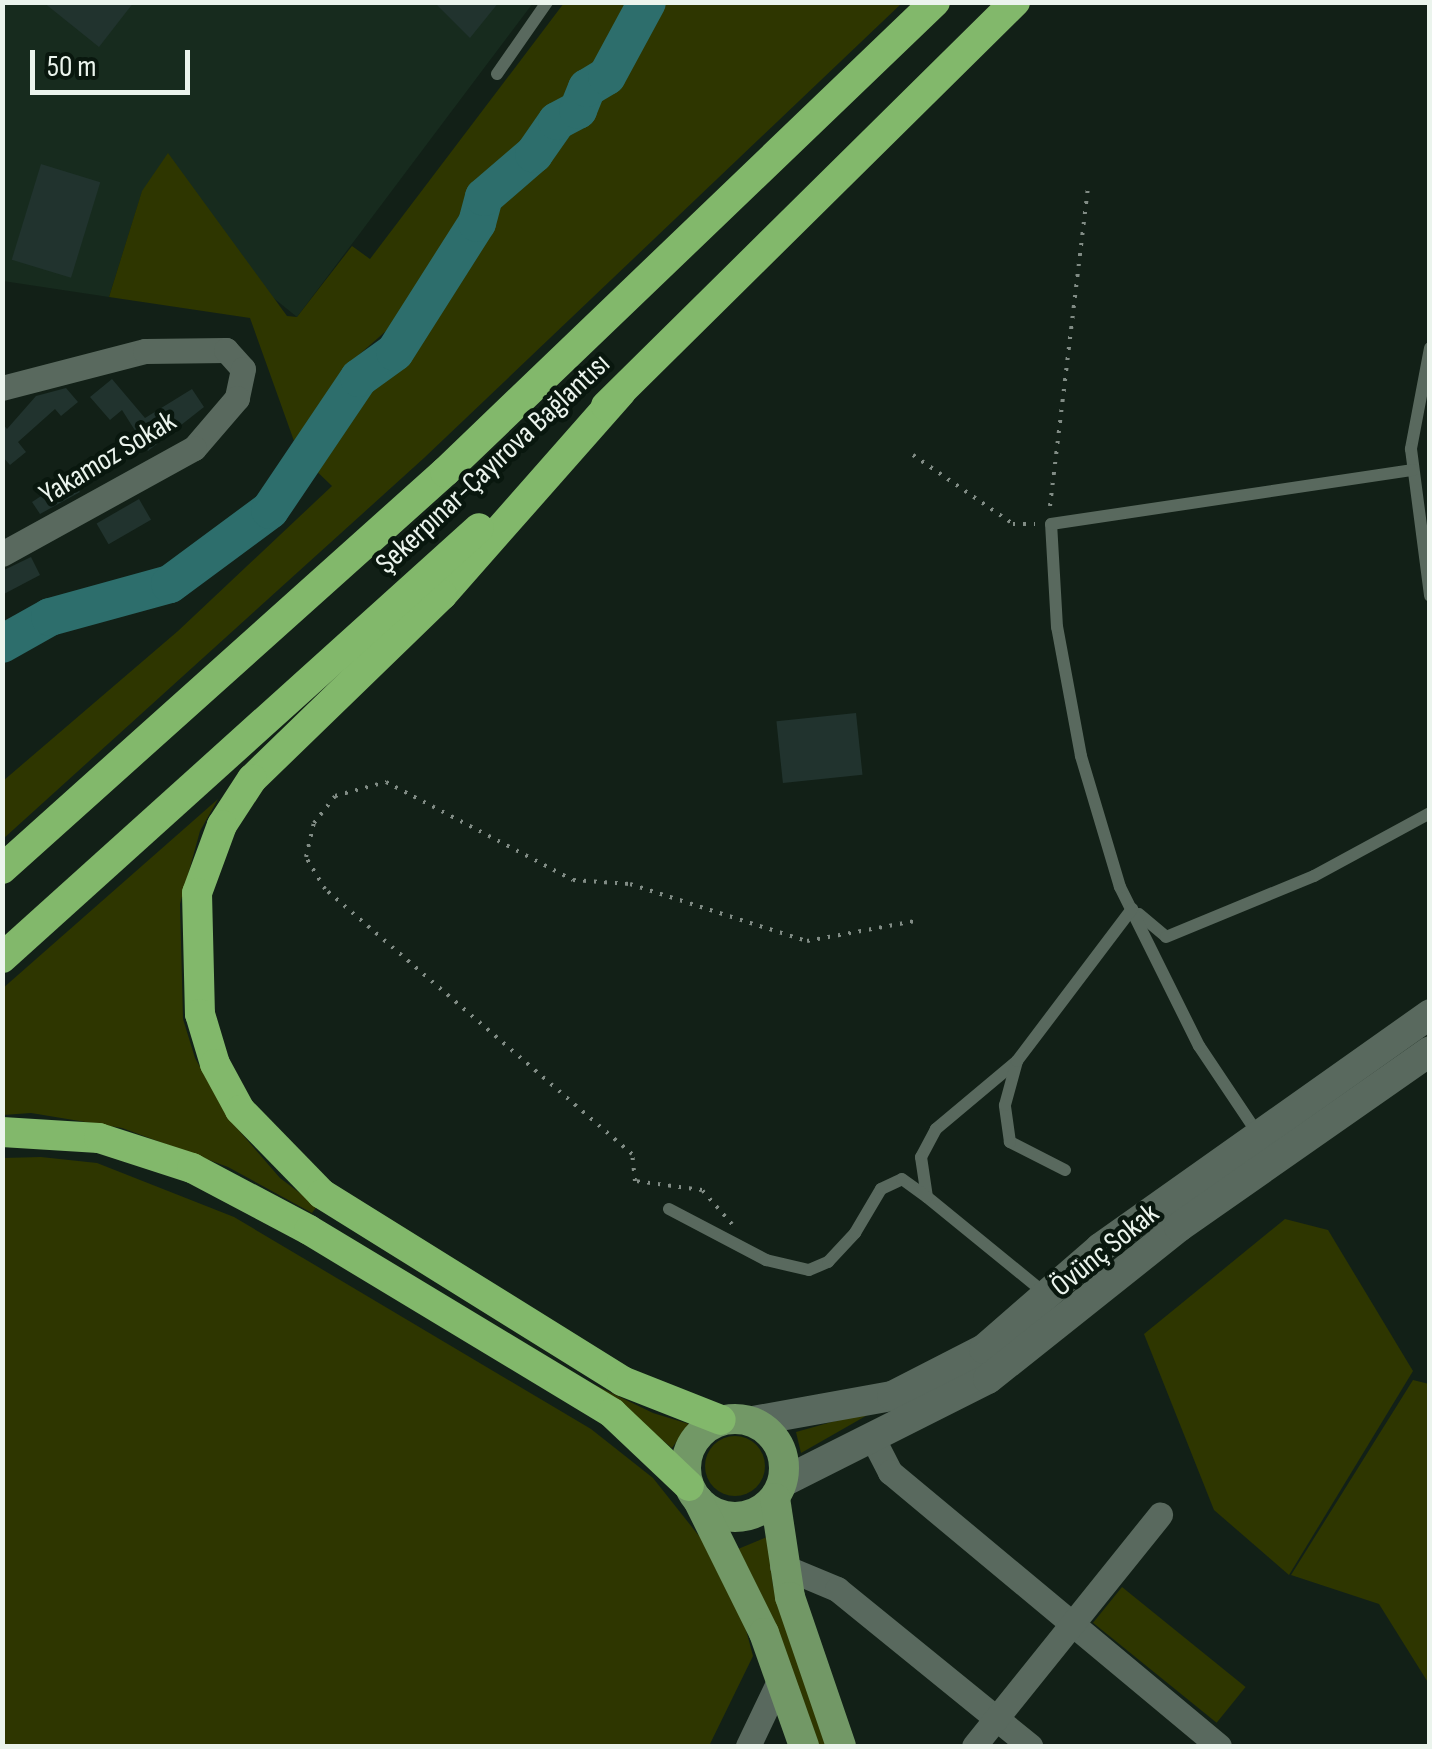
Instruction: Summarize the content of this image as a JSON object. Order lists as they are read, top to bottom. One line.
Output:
{"streets":{"highway":["Şekerpınar-Çayırova Bağlantısı"],"street":["Yakamoz Sokak","Övünç Sokak"]},"scale_bar":"50 m"}
